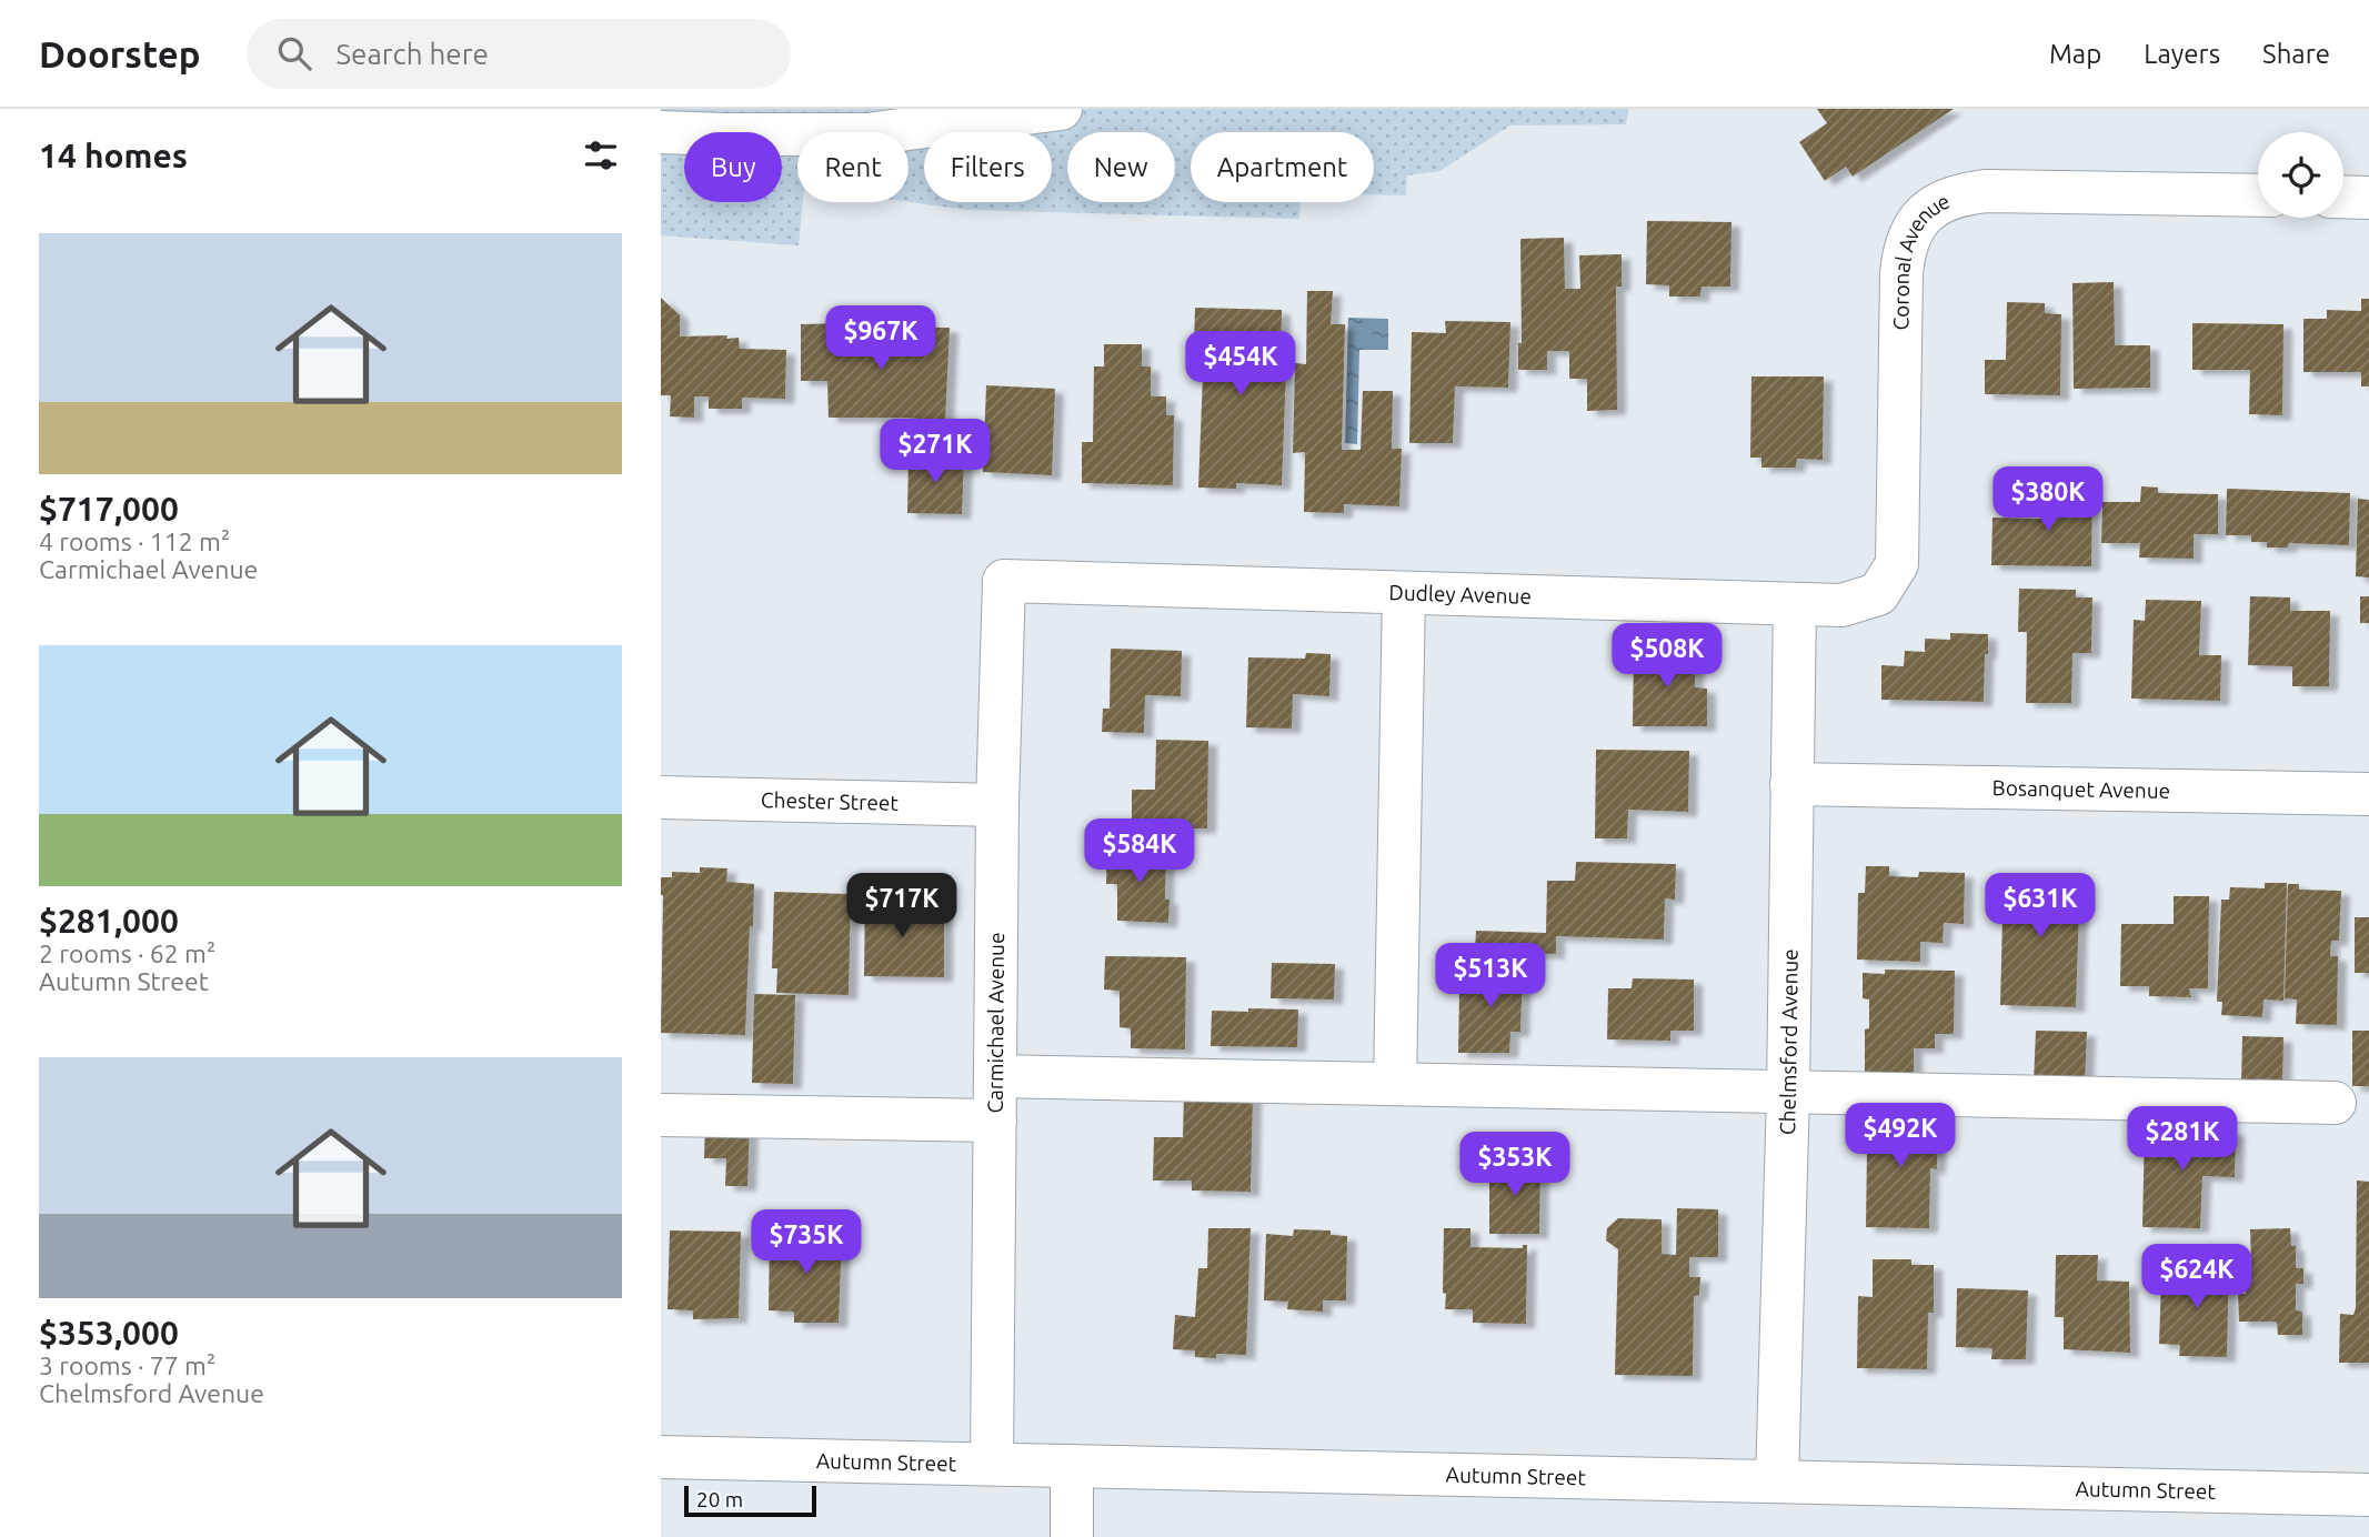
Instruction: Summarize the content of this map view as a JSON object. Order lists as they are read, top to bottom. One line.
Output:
{"streets":{"street":["Coronal Avenue","Dudley Avenue","Bosanquet Avenue","Chester Street","Carmichael Avenue","Chelmsford Avenue","Autumn Street"]},"crossings":[["Coronal Avenue","Dudley Avenue"],["Dudley Avenue","Carmichael Avenue"],["Dudley Avenue","Chelmsford Avenue"],["Bosanquet Avenue","Chelmsford Avenue"],["Chester Street","Carmichael Avenue"],["Carmichael Avenue","Autumn Street"],["Chelmsford Avenue","Autumn Street"]],"scale_bar":"20 m","page":{"header":"Doorstep","search":"Search here","nav":["Map","Layers","Share"],"heading":"14 homes","chip":["Buy","Rent","Filters","New","Apartment"],"list":[{"name":"$717,000","note":"4 rooms · 112 m² · Carmichael Avenue"},{"name":"$281,000","note":"2 rooms · 62 m² · Autumn Street"},{"name":"$353,000","note":"3 rooms · 77 m² · Chelmsford Avenue"}],"price":["$967K","$454K","$271K","$380K","$508K","$584K","$717K","$631K","$513K","$492K","$281K","$353K","$735K","$624K"],"scale":"20 m"}}
